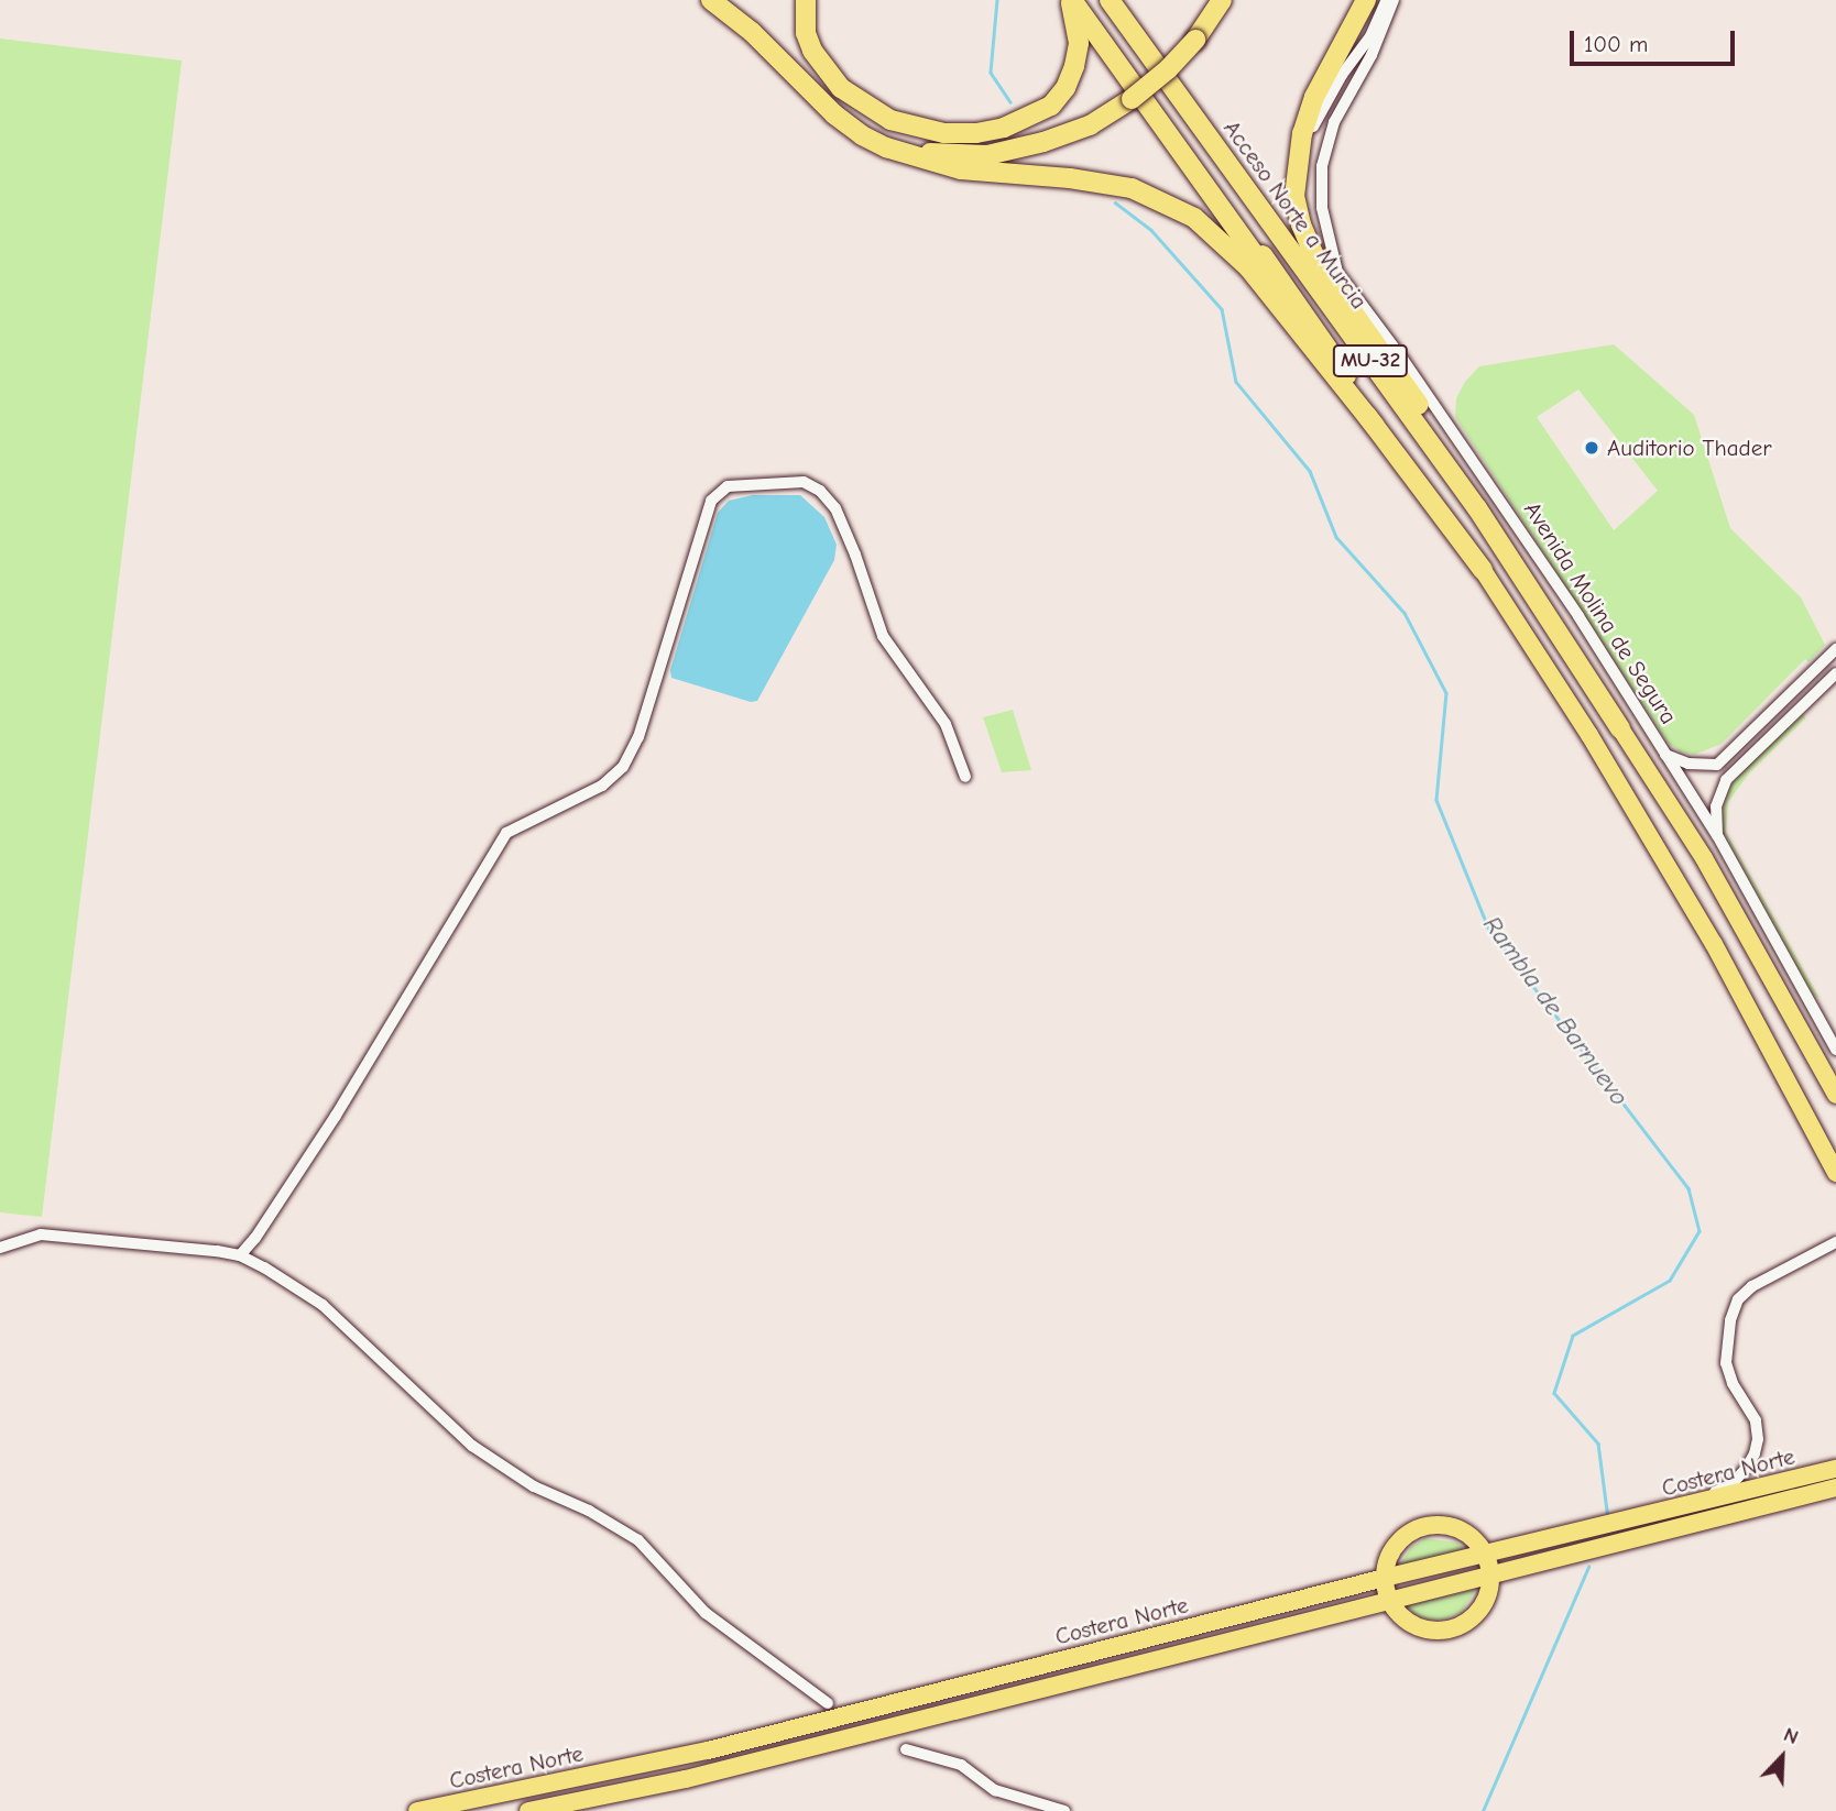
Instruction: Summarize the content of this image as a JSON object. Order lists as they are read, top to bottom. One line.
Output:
{"streets":{"highway":["Acceso Norte a Murcia","MU-32"],"main road":["Avenida Molina de Segura","Costera Norte"]},"crossings":[["Acceso Norte a Murcia","Avenida Molina de Segura"]],"water":["Rambla de Barnuevo"],"places":["Auditorio Thader"],"scale_bar":"100 m","north":"top right"}
